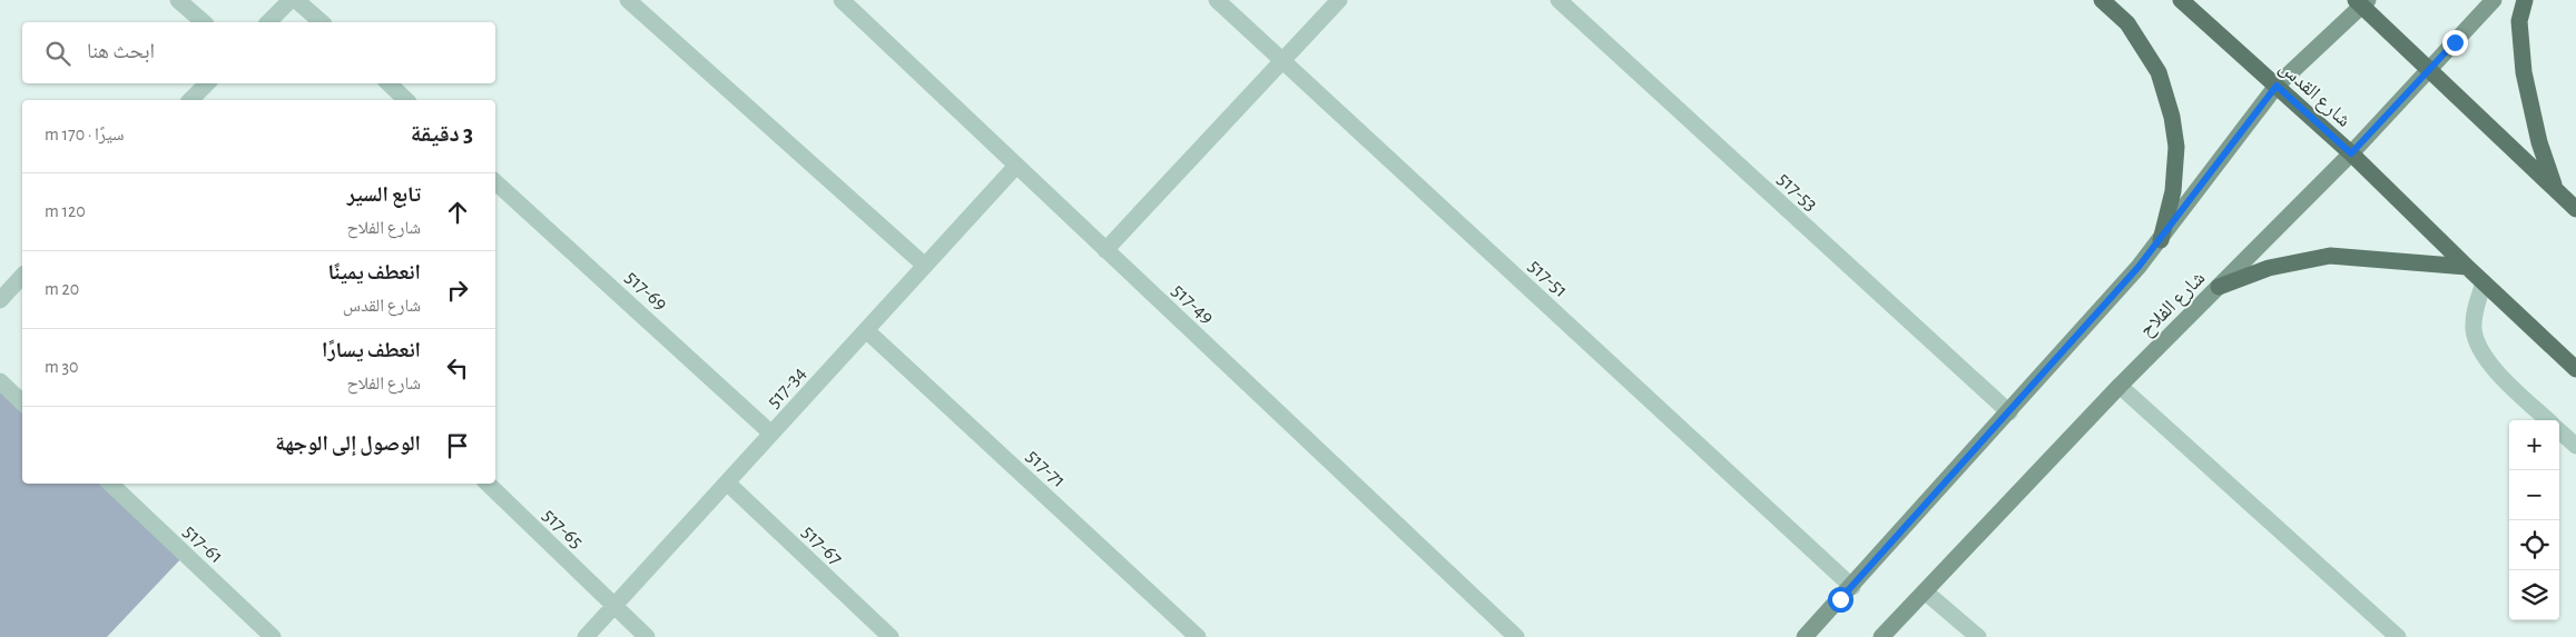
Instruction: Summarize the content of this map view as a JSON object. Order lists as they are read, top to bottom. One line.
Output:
{"streets":{"main road":["شارع القدس","شارع الفلاح"],"street":["517-53","517-51","517-69","517-49","517-34","517-71","517-65","517-61","517-67"]},"crossings":[["شارع القدس","شارع الفلاح"],["517-69","517-34"],["517-49","517-34"],["517-34","517-71"],["517-34","517-65"],["517-34","517-67"]],"page":{"search":"ابحث هنا","heading":["3 دقيقة","سيرًا · 170 m"],"list":[["تابع السير","شارع الفلاح","120 m"],["انعطف يمينًا","شارع القدس","20 m"],["انعطف يسارًا","شارع الفلاح","30 m"],"الوصول إلى الوجهة"],"map_buttons":["+","−"]}}
